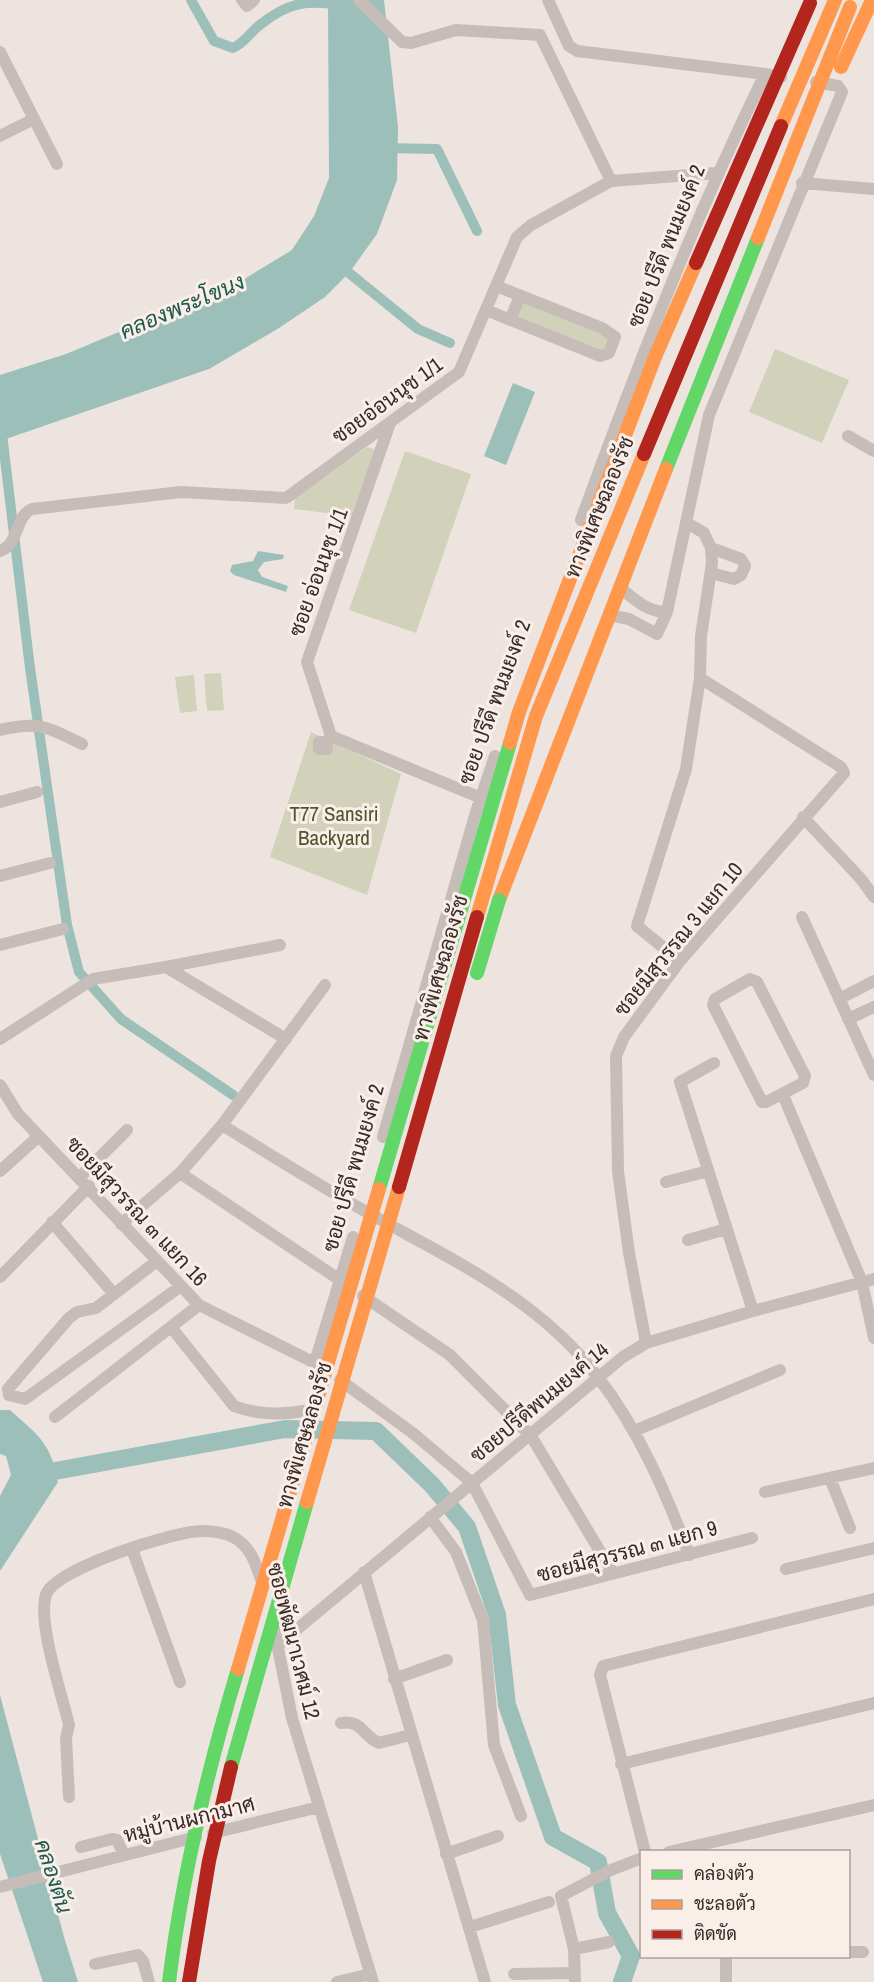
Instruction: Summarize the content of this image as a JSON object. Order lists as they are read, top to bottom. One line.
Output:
{"streets":{"highway":["ทางพิเศษฉลองรัช"],"street":["ซอย ปรีดี พนมยงค์ 2","ซอยอ่อนนุช 1/1","ซอย อ่อนนุช 1/1","ซอยมีสุวรรณ 3 แยก 10","ซอยมีสุวรรณ ๓ แยก 16","ซอยปรีดีพนมยงค์ 14","ซอยมีสุวรรณ ๓ แยก 9","ซอยพัฒนาเวศม์ 12","หมู่บ้านผกามาศ"]},"crossings":[["ซอย ปรีดี พนมยงค์ 2","ซอย อ่อนนุช 1/1"],["ซอย ปรีดี พนมยงค์ 2","ซอยมีสุวรรณ ๓ แยก 16"],["ซอยอ่อนนุช 1/1","ซอย อ่อนนุช 1/1"],["ซอยมีสุวรรณ 3 แยก 10","ซอยปรีดีพนมยงค์ 14"],["ซอยมีสุวรรณ ๓ แยก 16","ซอยปรีดีพนมยงค์ 14"],["ซอยมีสุวรรณ ๓ แยก 16","ซอยมีสุวรรณ ๓ แยก 9"],["ซอยปรีดีพนมยงค์ 14","ซอยมีสุวรรณ ๓ แยก 9"],["ซอยปรีดีพนมยงค์ 14","ซอยพัฒนาเวศม์ 12"],["ซอยพัฒนาเวศม์ 12","หมู่บ้านผกามาศ"]],"water":["คลองพระโขนง","คลองตัน"],"parks":["T77 Sansiri Backyard"],"legend":["คล่องตัว","ชะลอตัว","ติดขัด"]}
